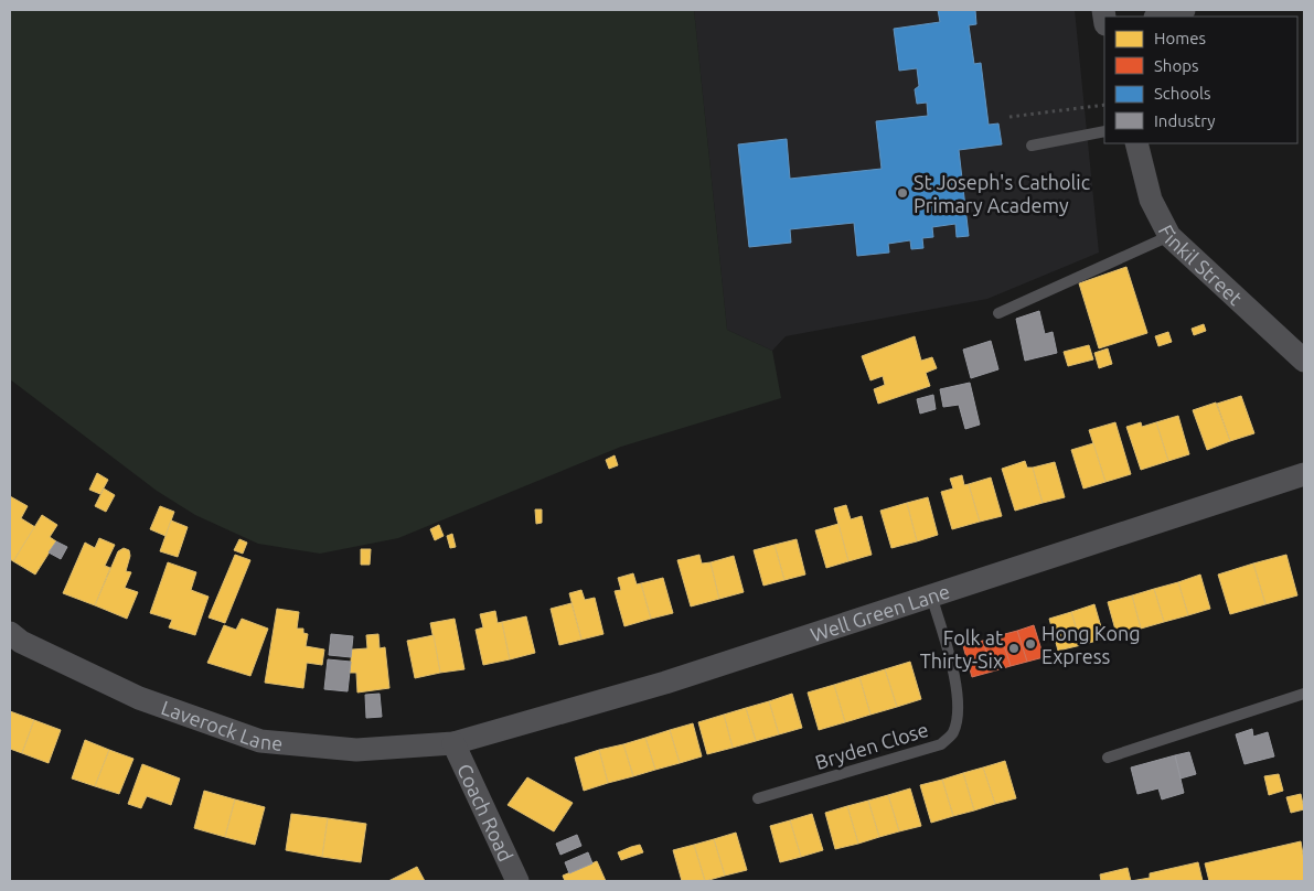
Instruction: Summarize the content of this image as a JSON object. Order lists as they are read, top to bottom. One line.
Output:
{"streets":{"street":["Finkil Street","Well Green Lane","Laverock Lane","Coach Road"],"lane":["Bryden Close"]},"crossings":[["Well Green Lane","Laverock Lane"],["Well Green Lane","Bryden Close"],["Well Green Lane","Coach Road"],["Laverock Lane","Coach Road"]],"places":["St Joseph's Catholic Primary Academy","Hong Kong Express","Folk at Thirty-Six"],"legend":["Homes","Shops","Schools","Industry"]}
